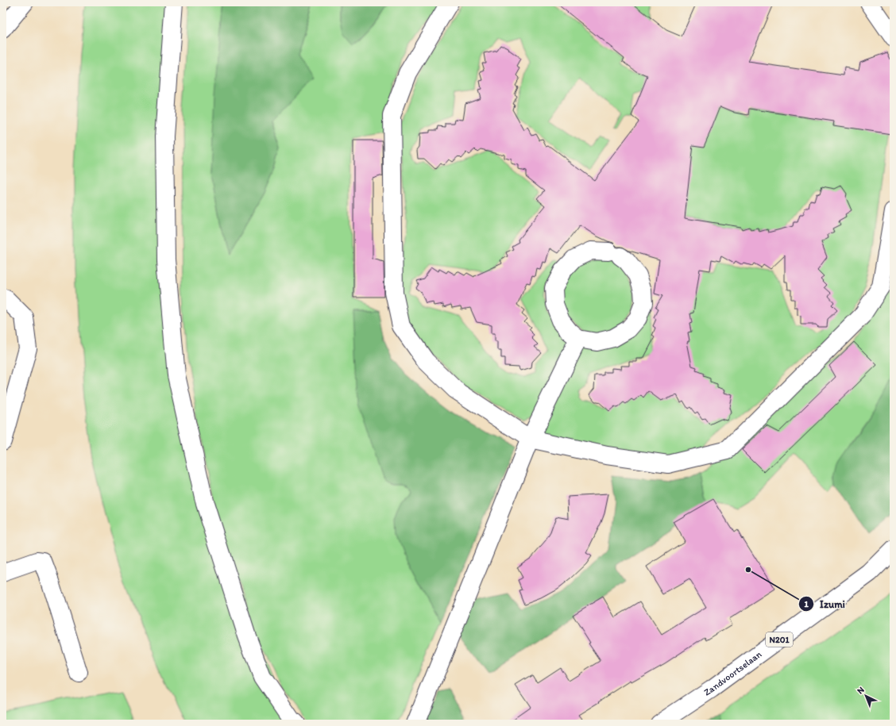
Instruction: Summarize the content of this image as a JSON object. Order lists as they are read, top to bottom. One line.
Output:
{"streets":{"main road":["N201","Zandvoortselaan"]},"places":["Izumi"],"north":"top left"}
